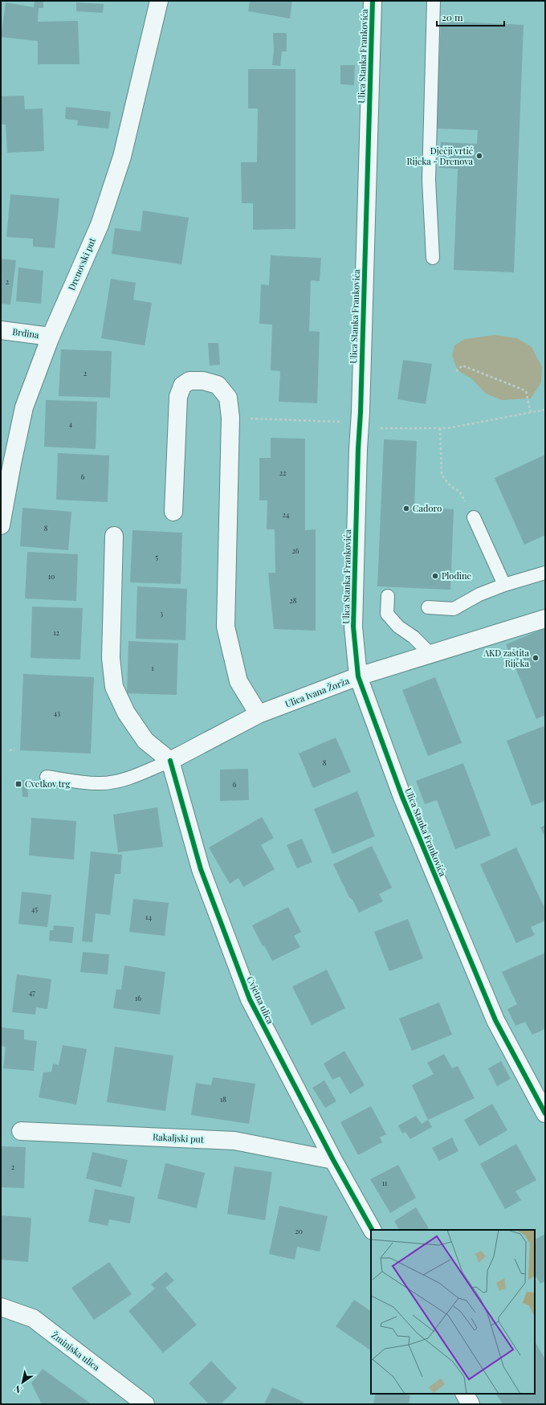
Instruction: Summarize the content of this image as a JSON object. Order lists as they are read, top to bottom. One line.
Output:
{"streets":{"street":["Ulica Stanka Frankovića","Drenovski put","Brdina","Ulica Ivana Žorža","Cvjetna ulica","Rakaljski put","Žminjska ulica"]},"crossings":[["Ulica Stanka Frankovića","Ulica Ivana Žorža"],["Drenovski put","Brdina"],["Ulica Ivana Žorža","Cvjetna ulica"],["Cvjetna ulica","Rakaljski put"]],"places":{"other":["Dječji vrtić Rijeka - Drenova","Cadoro","Plodine","AKD zaštita Rijeka"],"transit":["Cvetkov trg"]},"house_numbers":["2","2","4","22","6","24","8","26","5","10","28","3","12","1","43","8","6","45","14","47","16","18","2","11","20"],"scale_bar":"20 m","north":"bottom left"}
